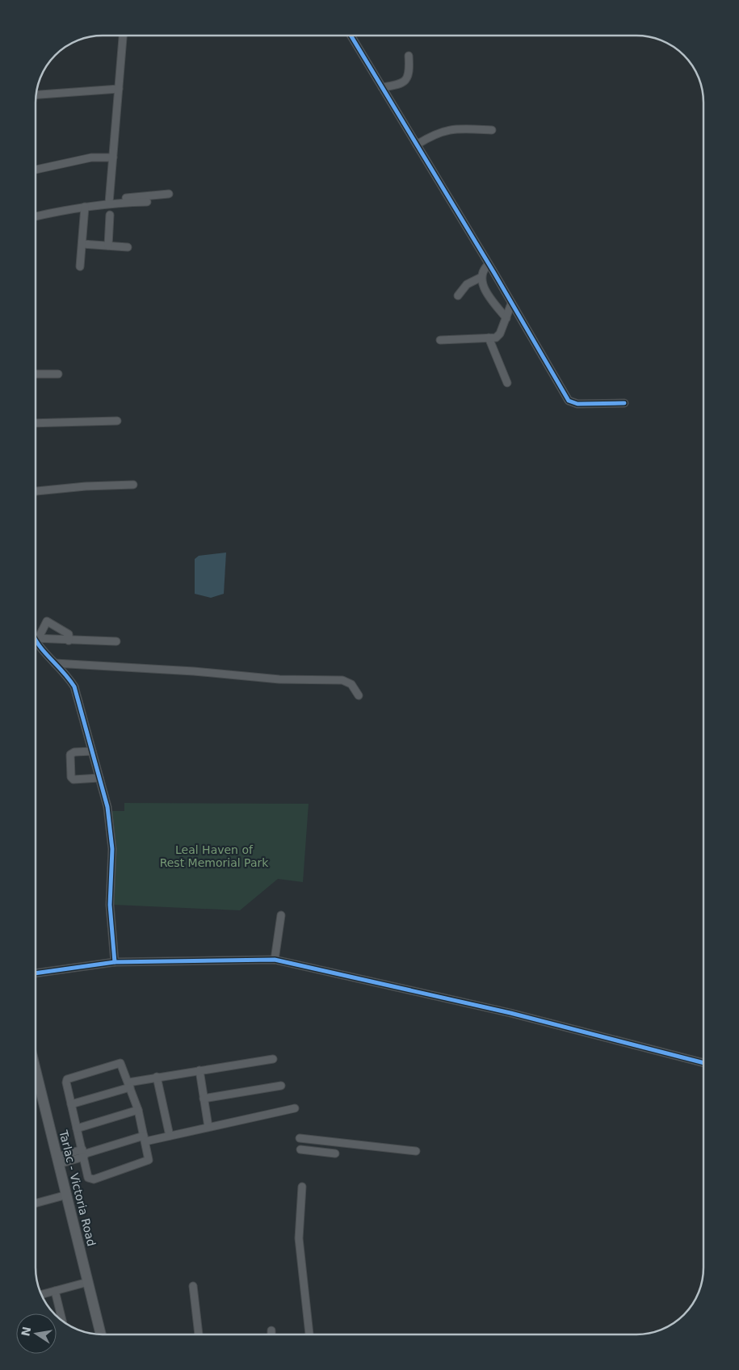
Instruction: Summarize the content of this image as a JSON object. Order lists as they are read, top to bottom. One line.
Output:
{"streets":{"main road":["Tarlac - Victoria Road"]},"parks":["Leal Haven of Rest Memorial Park"],"north":"left"}
